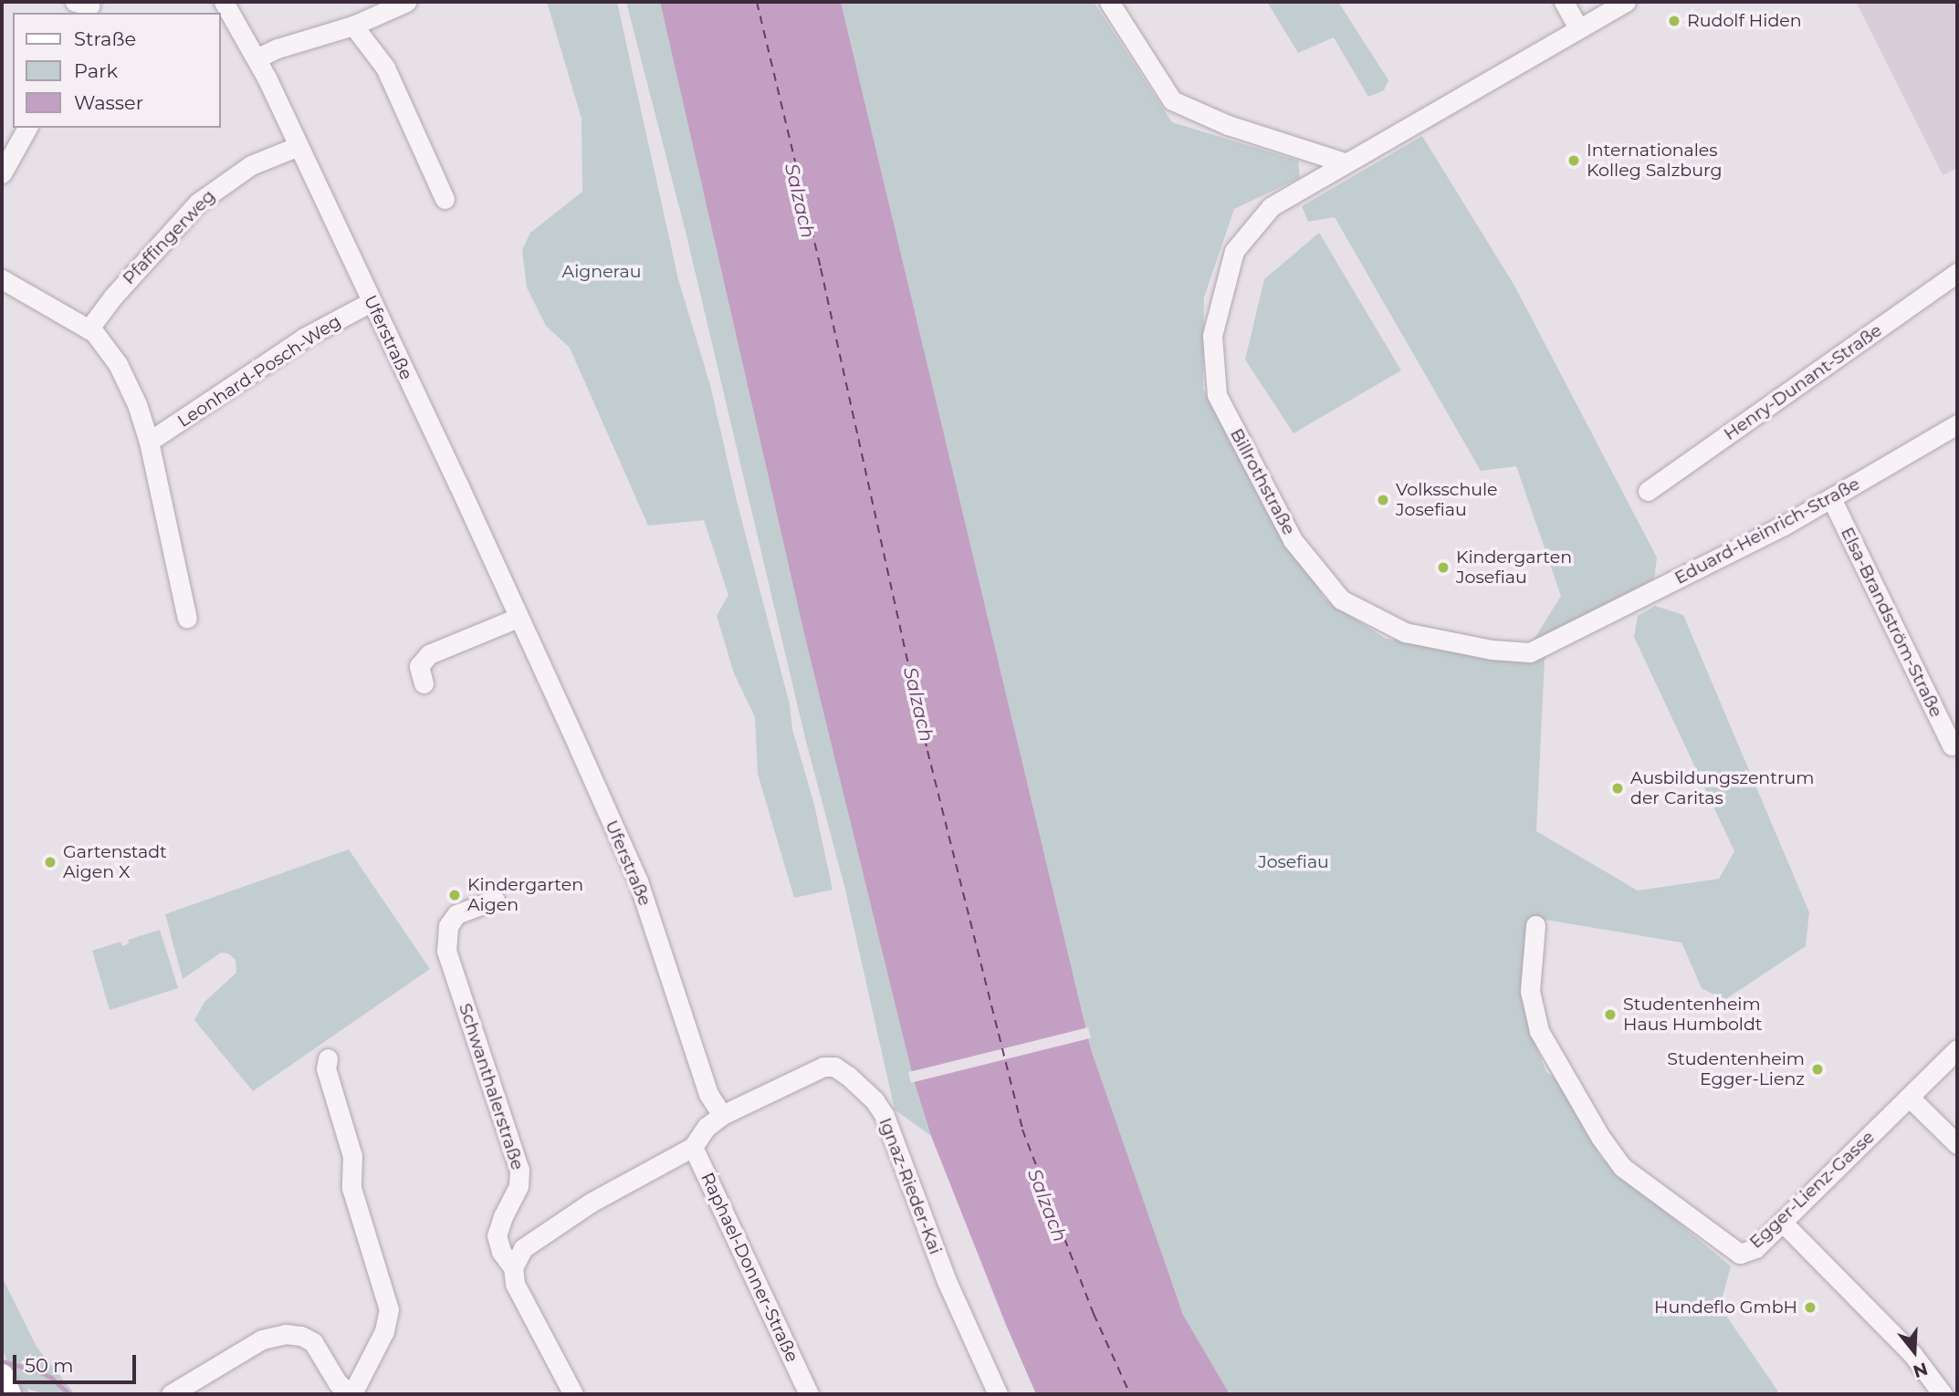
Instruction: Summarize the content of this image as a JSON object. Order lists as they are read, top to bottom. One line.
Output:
{"streets":{"street":["Pfaffingerweg","Uferstraße","Leonhard-Posch-Weg","Henry-Dunant-Straße","Billrothstraße","Eduard-Heinrich-Straße","Elsa-Brandström-Straße","Schwanthalerstraße","Ignaz-Rieder-Kai","Egger-Lienz-Gasse","Raphael-Donner-Straße"]},"crossings":[["Pfaffingerweg","Uferstraße"],["Uferstraße","Leonhard-Posch-Weg"],["Uferstraße","Ignaz-Rieder-Kai"],["Billrothstraße","Eduard-Heinrich-Straße"],["Eduard-Heinrich-Straße","Elsa-Brandström-Straße"],["Schwanthalerstraße","Ignaz-Rieder-Kai"],["Ignaz-Rieder-Kai","Raphael-Donner-Straße"]],"water":["Salzach"],"parks":["Aignerau","Josefiau"],"places":["Rudolf Hiden","Internationales Kolleg Salzburg","Volksschule Josefiau","Kindergarten Josefiau","Ausbildungszentrum der Caritas","Gartenstadt Aigen X","Kindergarten Aigen","Studentenheim Haus Humboldt","Studentenheim Egger-Lienz","Hundeflo GmbH"],"legend":["Straße","Park","Wasser"],"scale_bar":"50 m","north":"bottom"}
